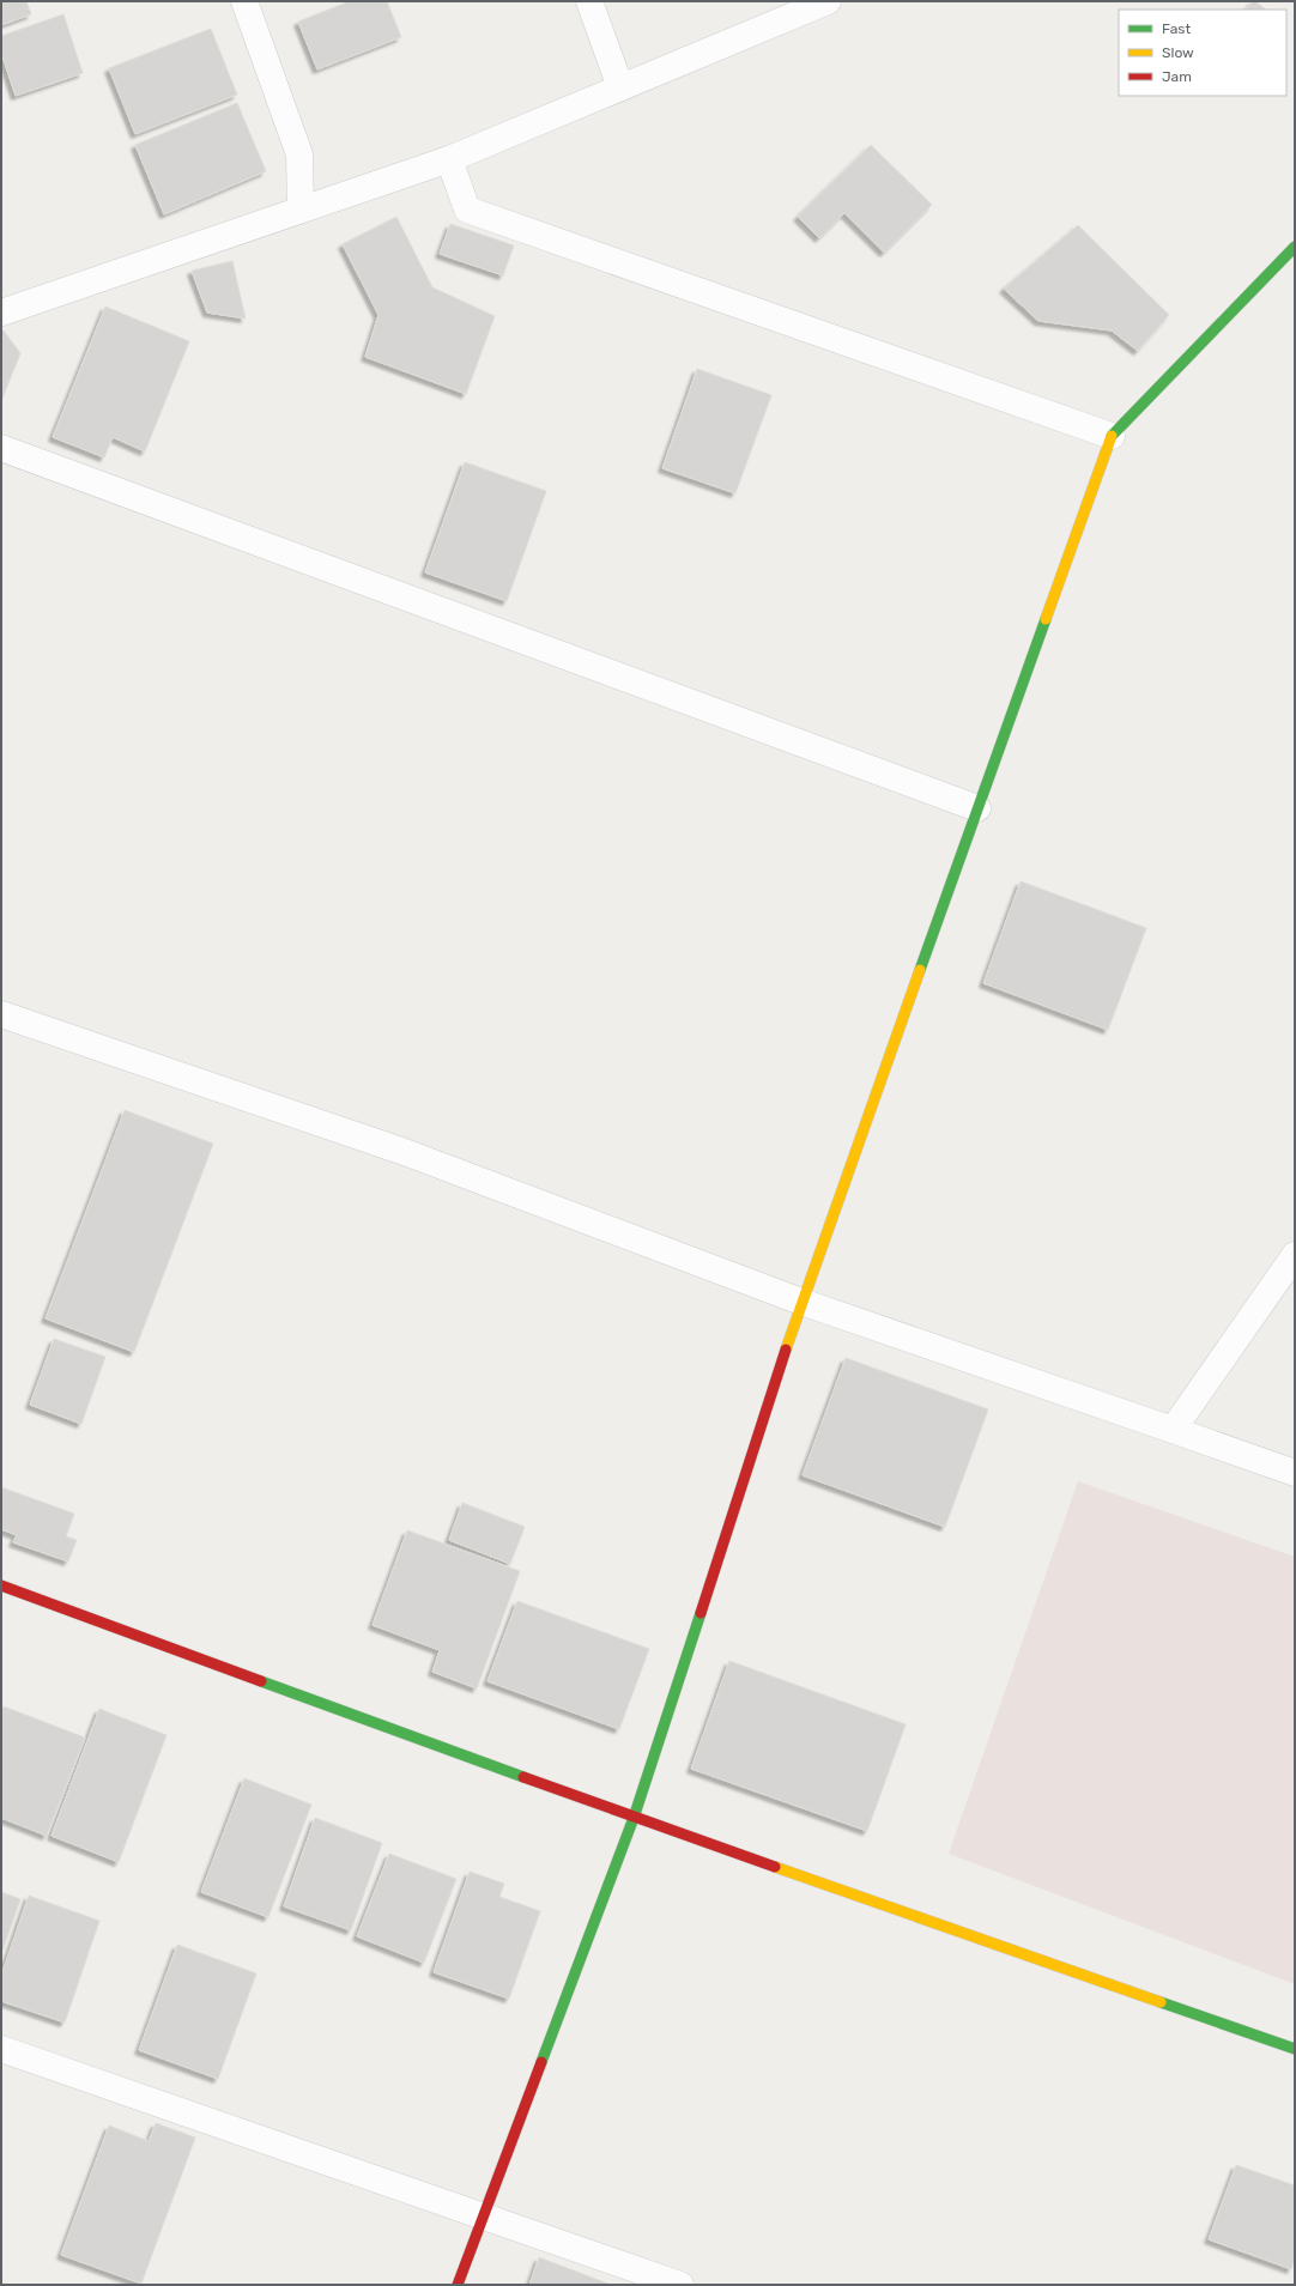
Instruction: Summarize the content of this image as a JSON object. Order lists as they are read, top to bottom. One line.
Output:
{"legend":["Fast","Slow","Jam"]}
